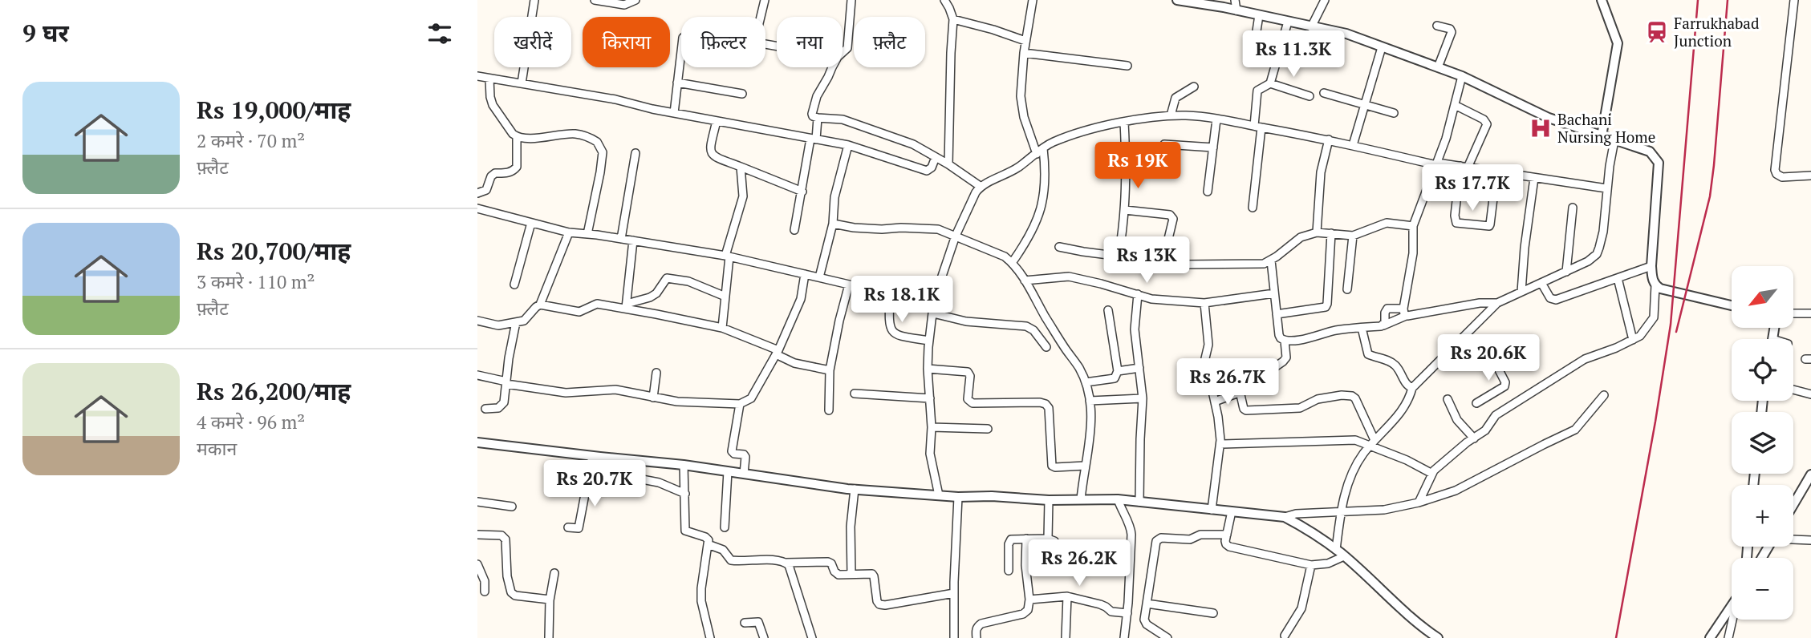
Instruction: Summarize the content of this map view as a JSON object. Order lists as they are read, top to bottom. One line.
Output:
{"places":{"station":["Farrukhabad Junction"],"hospital":["Bachani Nursing Home"]},"north":"bottom left","page":{"heading":"9 घर","chip":["खरीदें","किराया","फ़िल्टर","नया","फ़्लैट"],"price":["Rs 11.3K","Rs 19K","Rs 17.7K","Rs 13K","Rs 18.1K","Rs 20.6K","Rs 26.7K","Rs 20.7K","Rs 26.2K"],"list":[{"name":"Rs 19,000/माह","note":"2 कमरे · 70 m² · फ़्लैट"},{"name":"Rs 20,700/माह","note":"3 कमरे · 110 m² · फ़्लैट"},{"name":"Rs 26,200/माह","note":"4 कमरे · 96 m² · मकान"}],"map_buttons":["+","−"]}}
